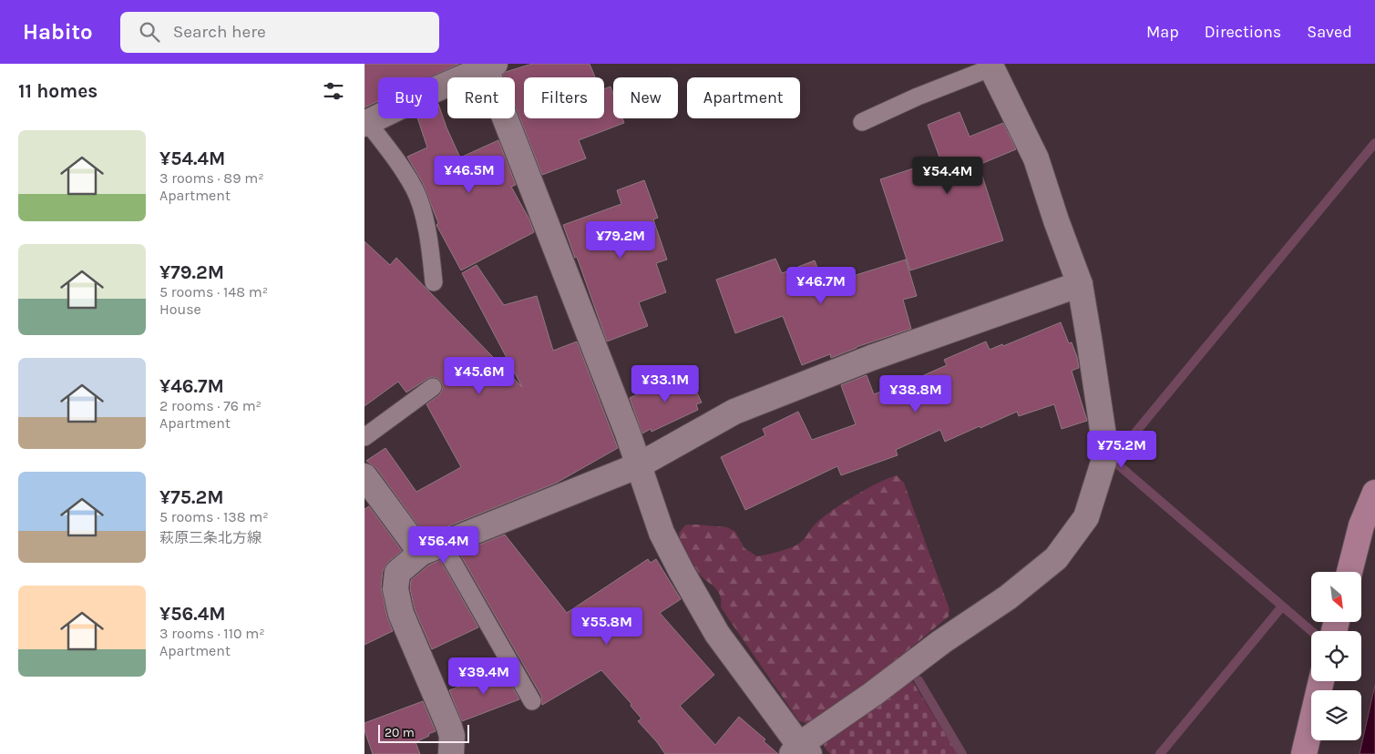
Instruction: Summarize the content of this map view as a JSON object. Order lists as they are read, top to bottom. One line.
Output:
{"scale_bar":"20 m","north":"bottom right","page":{"header":"Habito","search":"Search here","nav":["Map","Directions","Saved"],"heading":"11 homes","chip":["Buy","Rent","Filters","New","Apartment"],"list":[{"name":"¥54.4M","note":"3 rooms · 89 m² · Apartment"},{"name":"¥79.2M","note":"5 rooms · 148 m² · House"},{"name":"¥46.7M","note":"2 rooms · 76 m² · Apartment"},{"name":"¥75.2M","note":"5 rooms · 138 m² · 萩原三条北方線"},{"name":"¥56.4M","note":"3 rooms · 110 m² · Apartment"}],"price":["¥46.5M","¥54.4M","¥79.2M","¥46.7M","¥45.6M","¥33.1M","¥38.8M","¥75.2M","¥56.4M","¥55.8M","¥39.4M"],"scale":"20 m"}}
